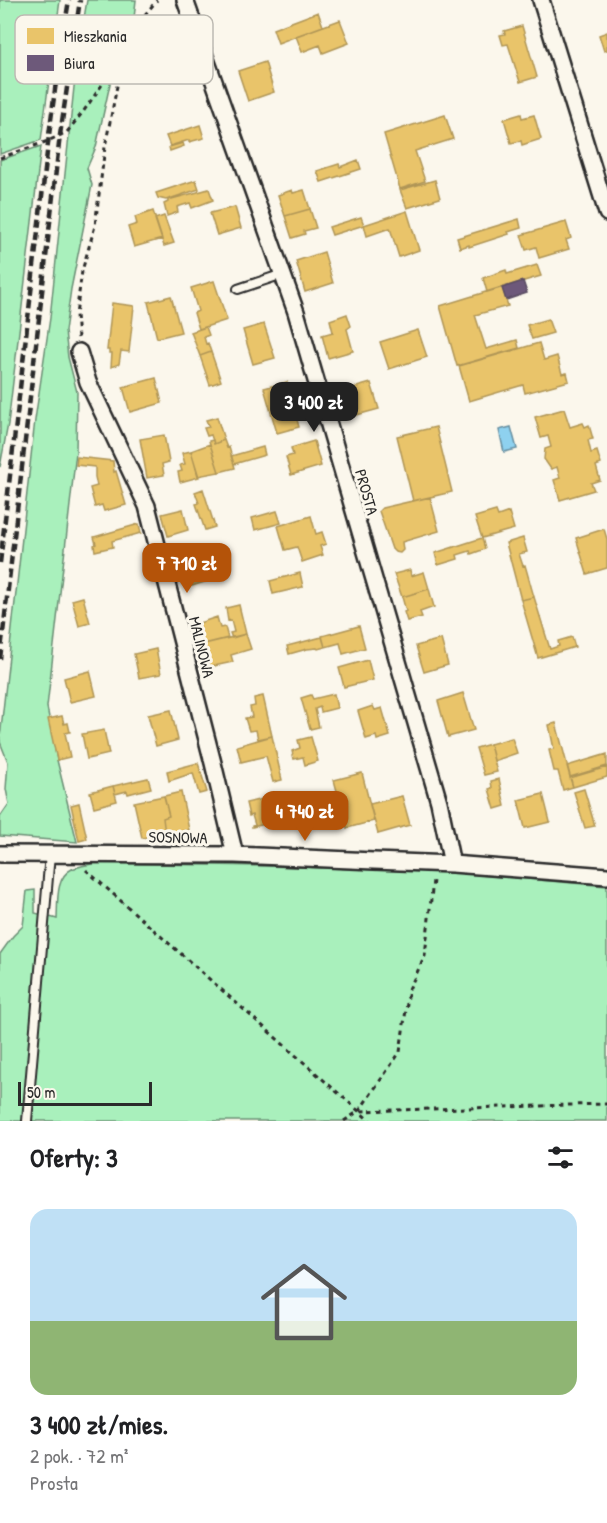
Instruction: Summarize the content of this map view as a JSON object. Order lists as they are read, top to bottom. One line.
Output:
{"streets":{"street":["PROSTA","MALINOWA","SOSNOWA"]},"crossings":[["PROSTA","SOSNOWA"],["MALINOWA","SOSNOWA"]],"legend":["Mieszkania","Biura"],"scale_bar":"50 m","page":{"price":["3 400 zł","7 710 zł","4 740 zł"],"scale":"50 m","heading":"Oferty: 3","list":[{"name":"3 400 zł/mies.","note":"2 pok. · 72 m² · Prosta"}]}}
